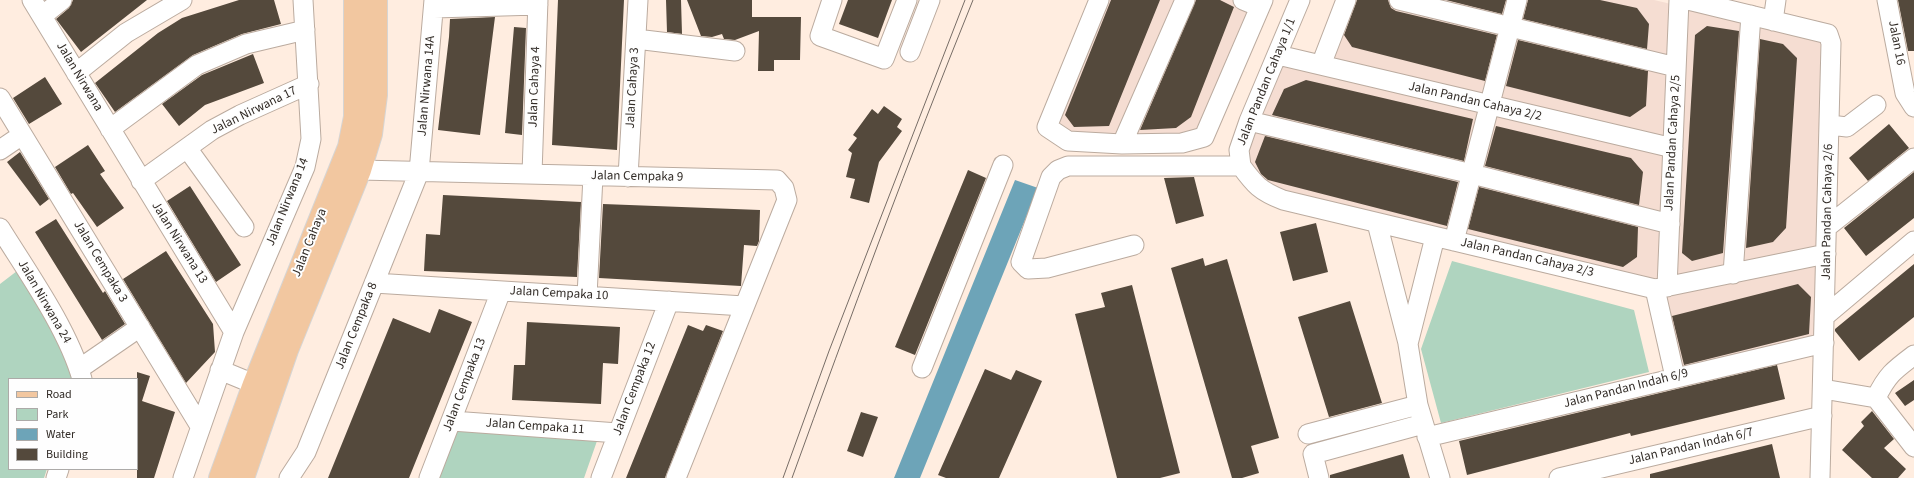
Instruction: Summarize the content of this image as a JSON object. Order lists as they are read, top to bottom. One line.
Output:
{"streets":{"main road":["Jalan Cahaya"],"street":["Jalan 16","Jalan Nirwana","Jalan Pandan Cahaya 1/1","Jalan Nirwana 14A","Jalan Cahaya 4","Jalan Cahaya 3","Jalan Pandan Cahaya 2/2","Jalan Nirwana 17","Jalan Pandan Cahaya 2/5","Jalan Cempaka 9","Jalan Nirwana 14","Jalan Pandan Cahaya 2/6","Jalan Nirwana 13","Jalan Pandan Cahaya 2/3","Jalan Cempaka 3","Jalan Cempaka 10","Jalan Nirwana 24","Jalan Cempaka 8","Jalan Cempaka 13","Jalan Cempaka 12","Jalan Pandan Indah 6/9","Jalan Cempaka 11","Jalan Pandan Indah 6/7"]},"crossings":[["Jalan Nirwana","Jalan Nirwana 13"],["Jalan Pandan Cahaya 1/1","Jalan Pandan Cahaya 2/2"],["Jalan Pandan Cahaya 1/1","Jalan Pandan Cahaya 2/3"],["Jalan Nirwana 14A","Jalan Cempaka 9"],["Jalan Nirwana 14A","Jalan Cempaka 8"],["Jalan Cahaya 4","Jalan Cempaka 9"],["Jalan Cahaya 3","Jalan Cempaka 9"],["Jalan Pandan Cahaya 2/2","Jalan Pandan Cahaya 2/5"],["Jalan Nirwana 17","Jalan Nirwana 14"],["Jalan Nirwana 17","Jalan Nirwana 13"],["Jalan Pandan Cahaya 2/5","Jalan Pandan Cahaya 2/3"],["Jalan Pandan Cahaya 2/5","Jalan Pandan Indah 6/9"],["Jalan Cempaka 9","Jalan Cahaya"],["Jalan Cempaka 9","Jalan Cempaka 10"],["Jalan Cempaka 9","Jalan Cempaka 8"],["Jalan Nirwana 14","Jalan Nirwana 13"],["Jalan Pandan Cahaya 2/6","Jalan Pandan Cahaya 2/3"],["Jalan Pandan Cahaya 2/6","Jalan Pandan Indah 6/9"],["Jalan Pandan Cahaya 2/6","Jalan Pandan Indah 6/7"],["Jalan Cempaka 10","Jalan Cempaka 8"],["Jalan Cempaka 10","Jalan Cempaka 13"],["Jalan Cempaka 10","Jalan Cempaka 12"],["Jalan Cempaka 13","Jalan Cempaka 11"],["Jalan Cempaka 12","Jalan Cempaka 11"]],"legend":["Road","Park","Water","Building"]}
